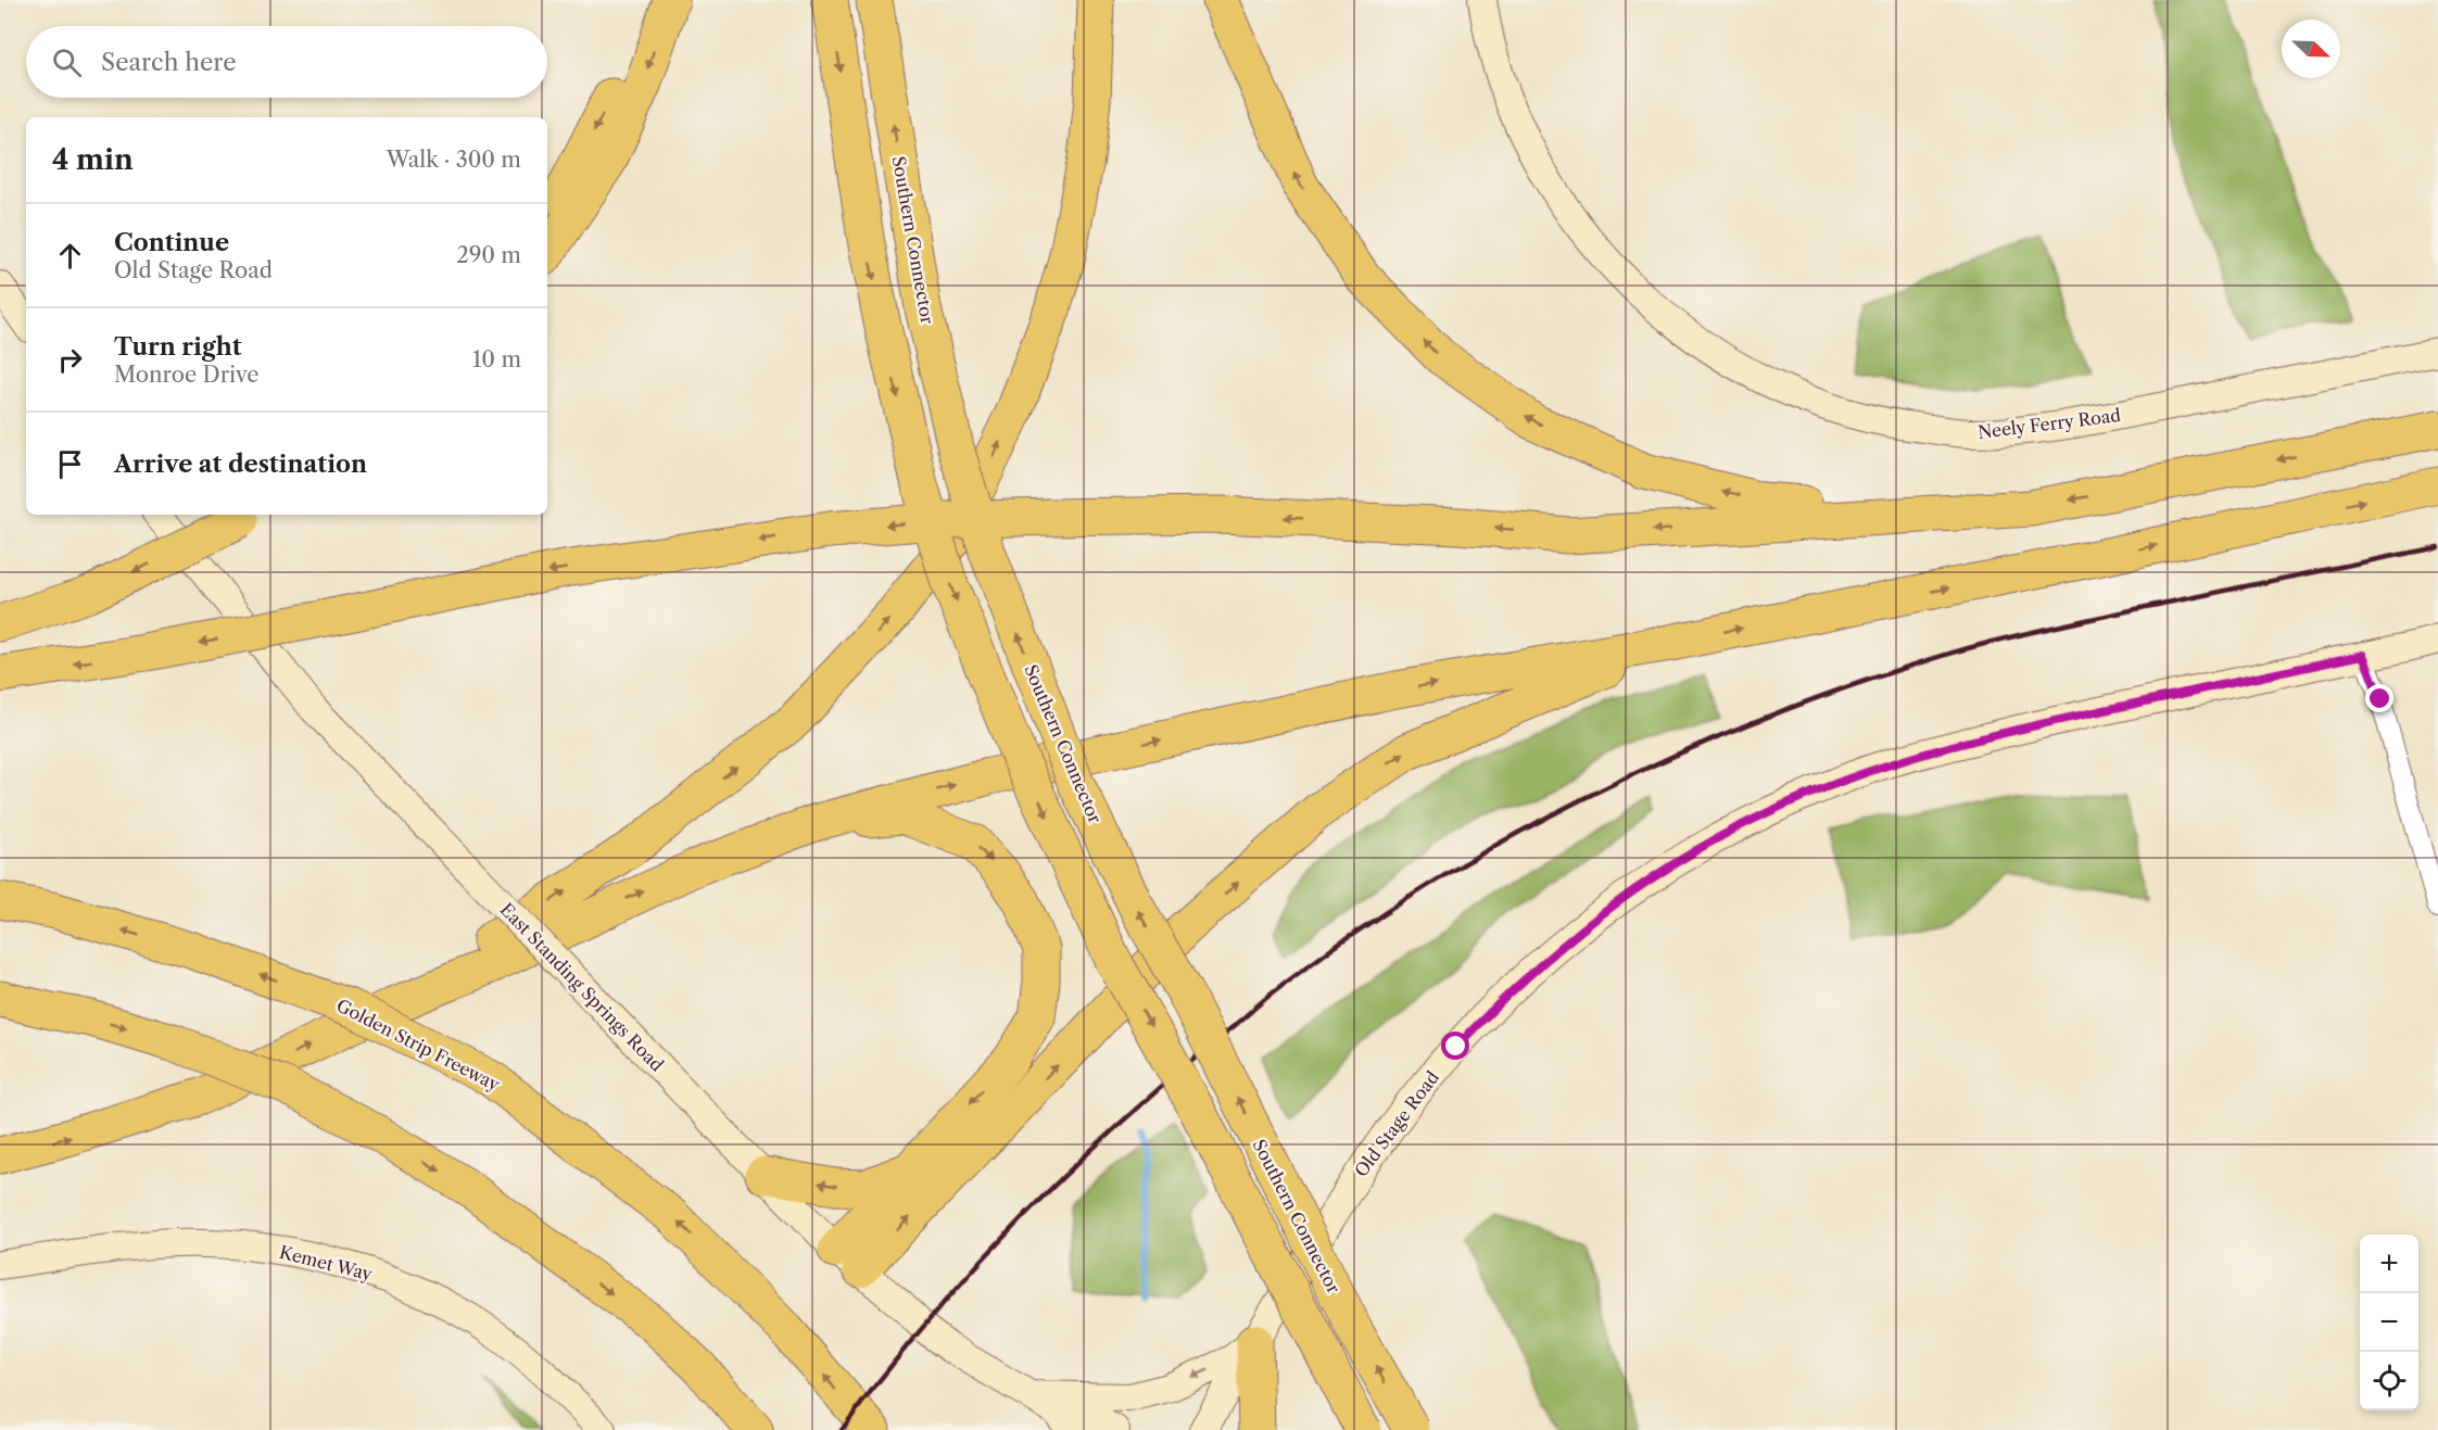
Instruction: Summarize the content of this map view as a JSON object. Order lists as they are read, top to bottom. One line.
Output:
{"streets":{"highway":["Southern Connector","Golden Strip Freeway"],"street":["Neely Ferry Road","East Standing Springs Road","Old Stage Road","Kemet Way"]},"north":"bottom right","page":{"search":"Search here","heading":["4 min","Walk · 300 m"],"list":[["Continue","Old Stage Road","290 m"],["Turn right","Monroe Drive","10 m"],"Arrive at destination"],"map_buttons":["+","−"]}}
